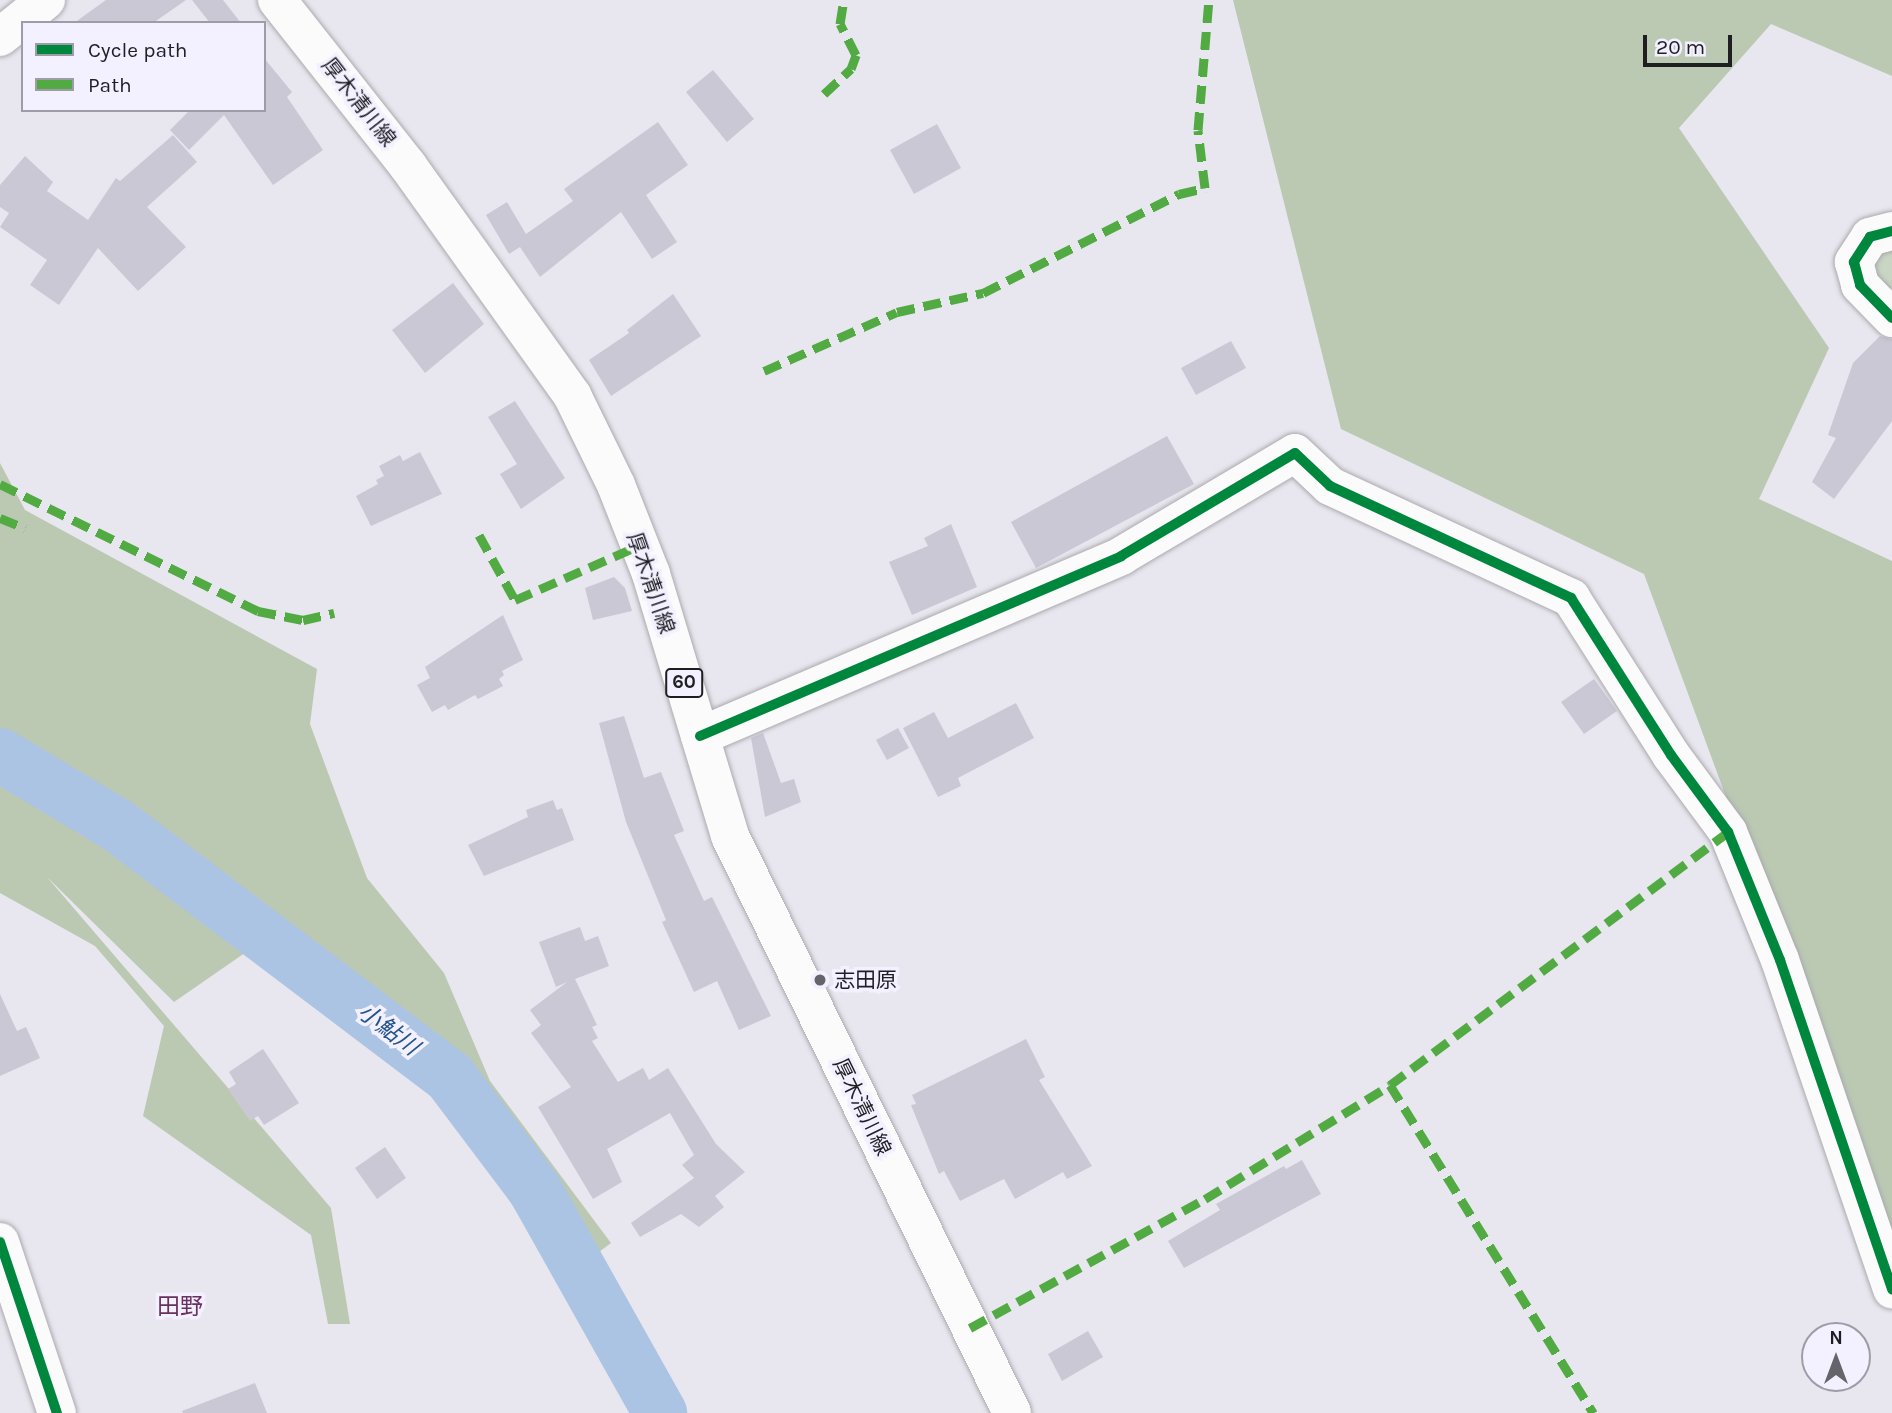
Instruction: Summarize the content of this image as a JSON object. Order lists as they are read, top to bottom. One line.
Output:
{"streets":{"street":["厚木清川線","60"]},"districts":["田野"],"water":["小鮎川"],"places":["志田原"],"legend":["Cycle path","Path"],"scale_bar":"20 m","north":"top"}
